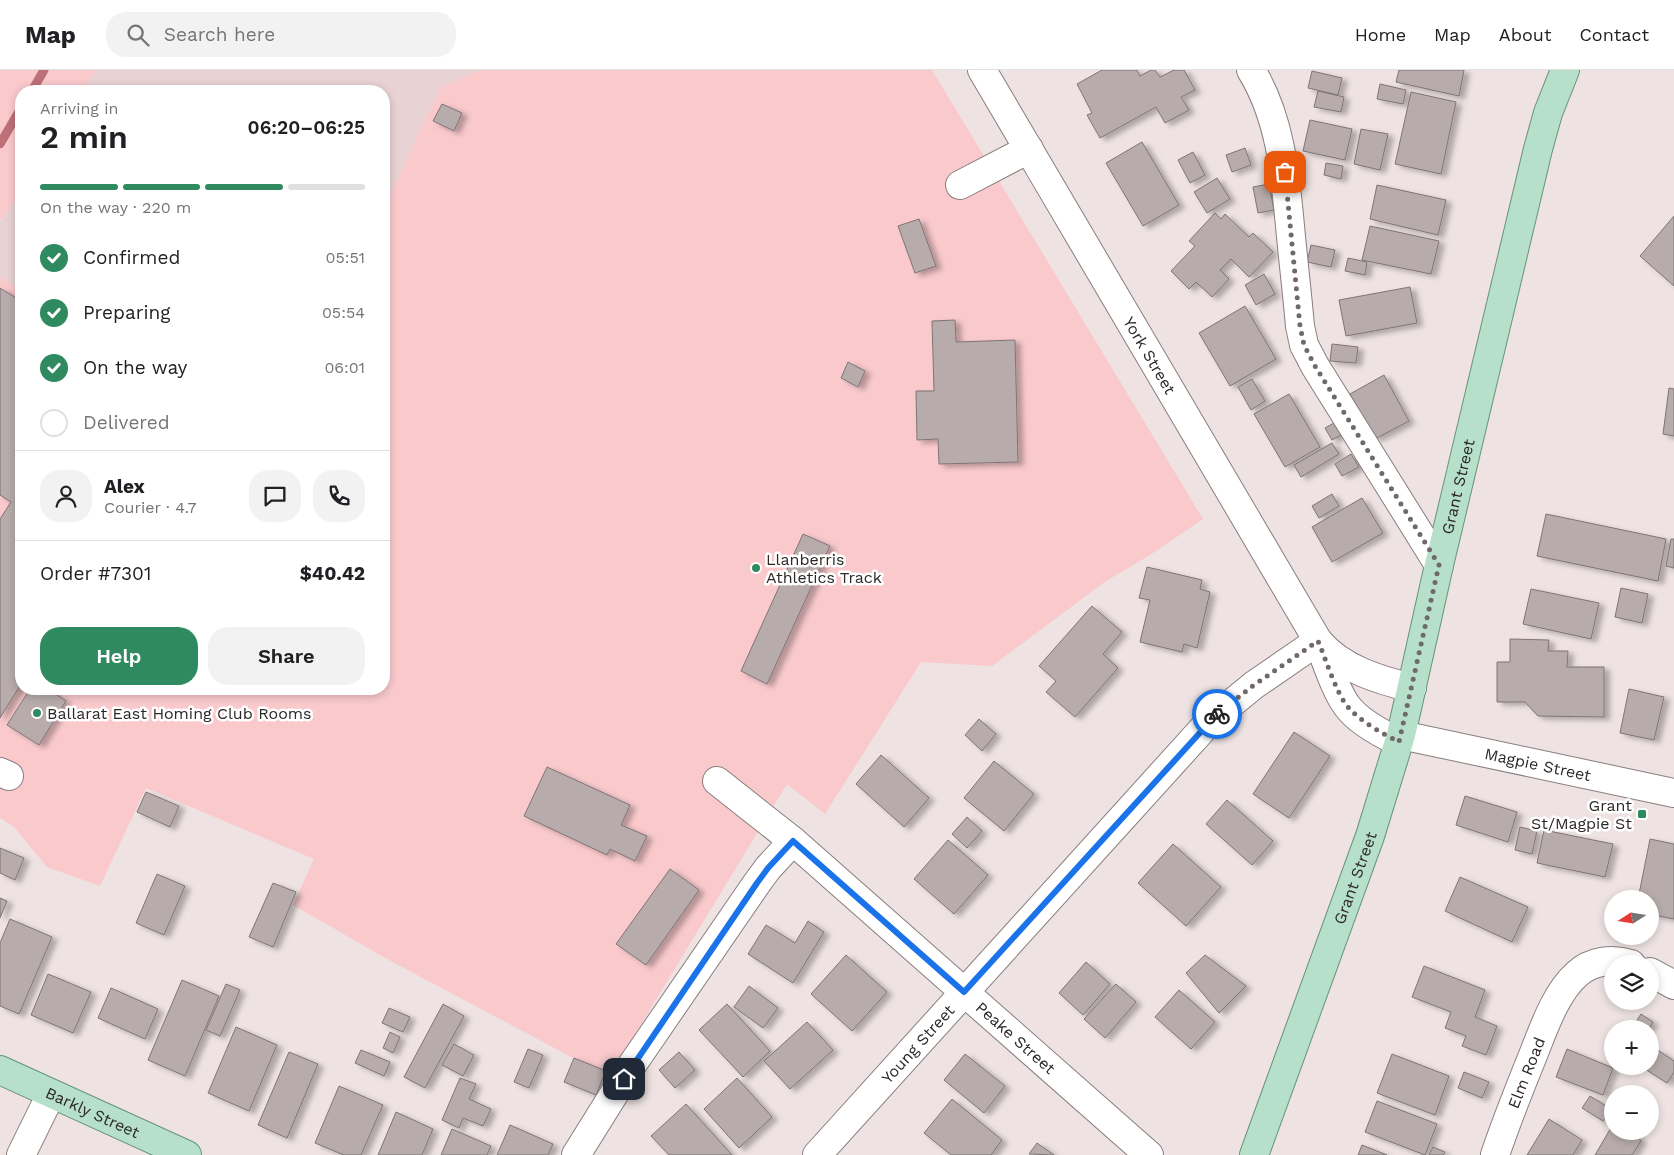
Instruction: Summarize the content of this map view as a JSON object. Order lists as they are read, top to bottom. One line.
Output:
{"streets":{"main road":["Grant Street","Barkly Street"],"street":["York Street","Magpie Street","Peake Street","Young Street","Elm Road"]},"crossings":[["York Street","Grant Street"],["York Street","Magpie Street"],["York Street","Young Street"],["Grant Street","Magpie Street"],["Peake Street","Young Street"]],"places":{"other":["Llanberris Athletics Track","Ballarat East Homing Club Rooms"],"transit":["Grant St/Magpie St"]},"north":"left","page":{"header":"Map","search":"Search here","nav":["Home","Map","About","Contact"],"heading":["2 min","Arriving in","06:20–06:25"],"panel":["Alex","Courier · 4.7","Order #7301","$40.42"],"bar":"On the way · 220 m","list":[["Confirmed","05:51"],["Preparing","05:54"],["On the way","06:01"],"Delivered"],"buttons":["Help","Share"],"map_buttons":["+","−"]}}
